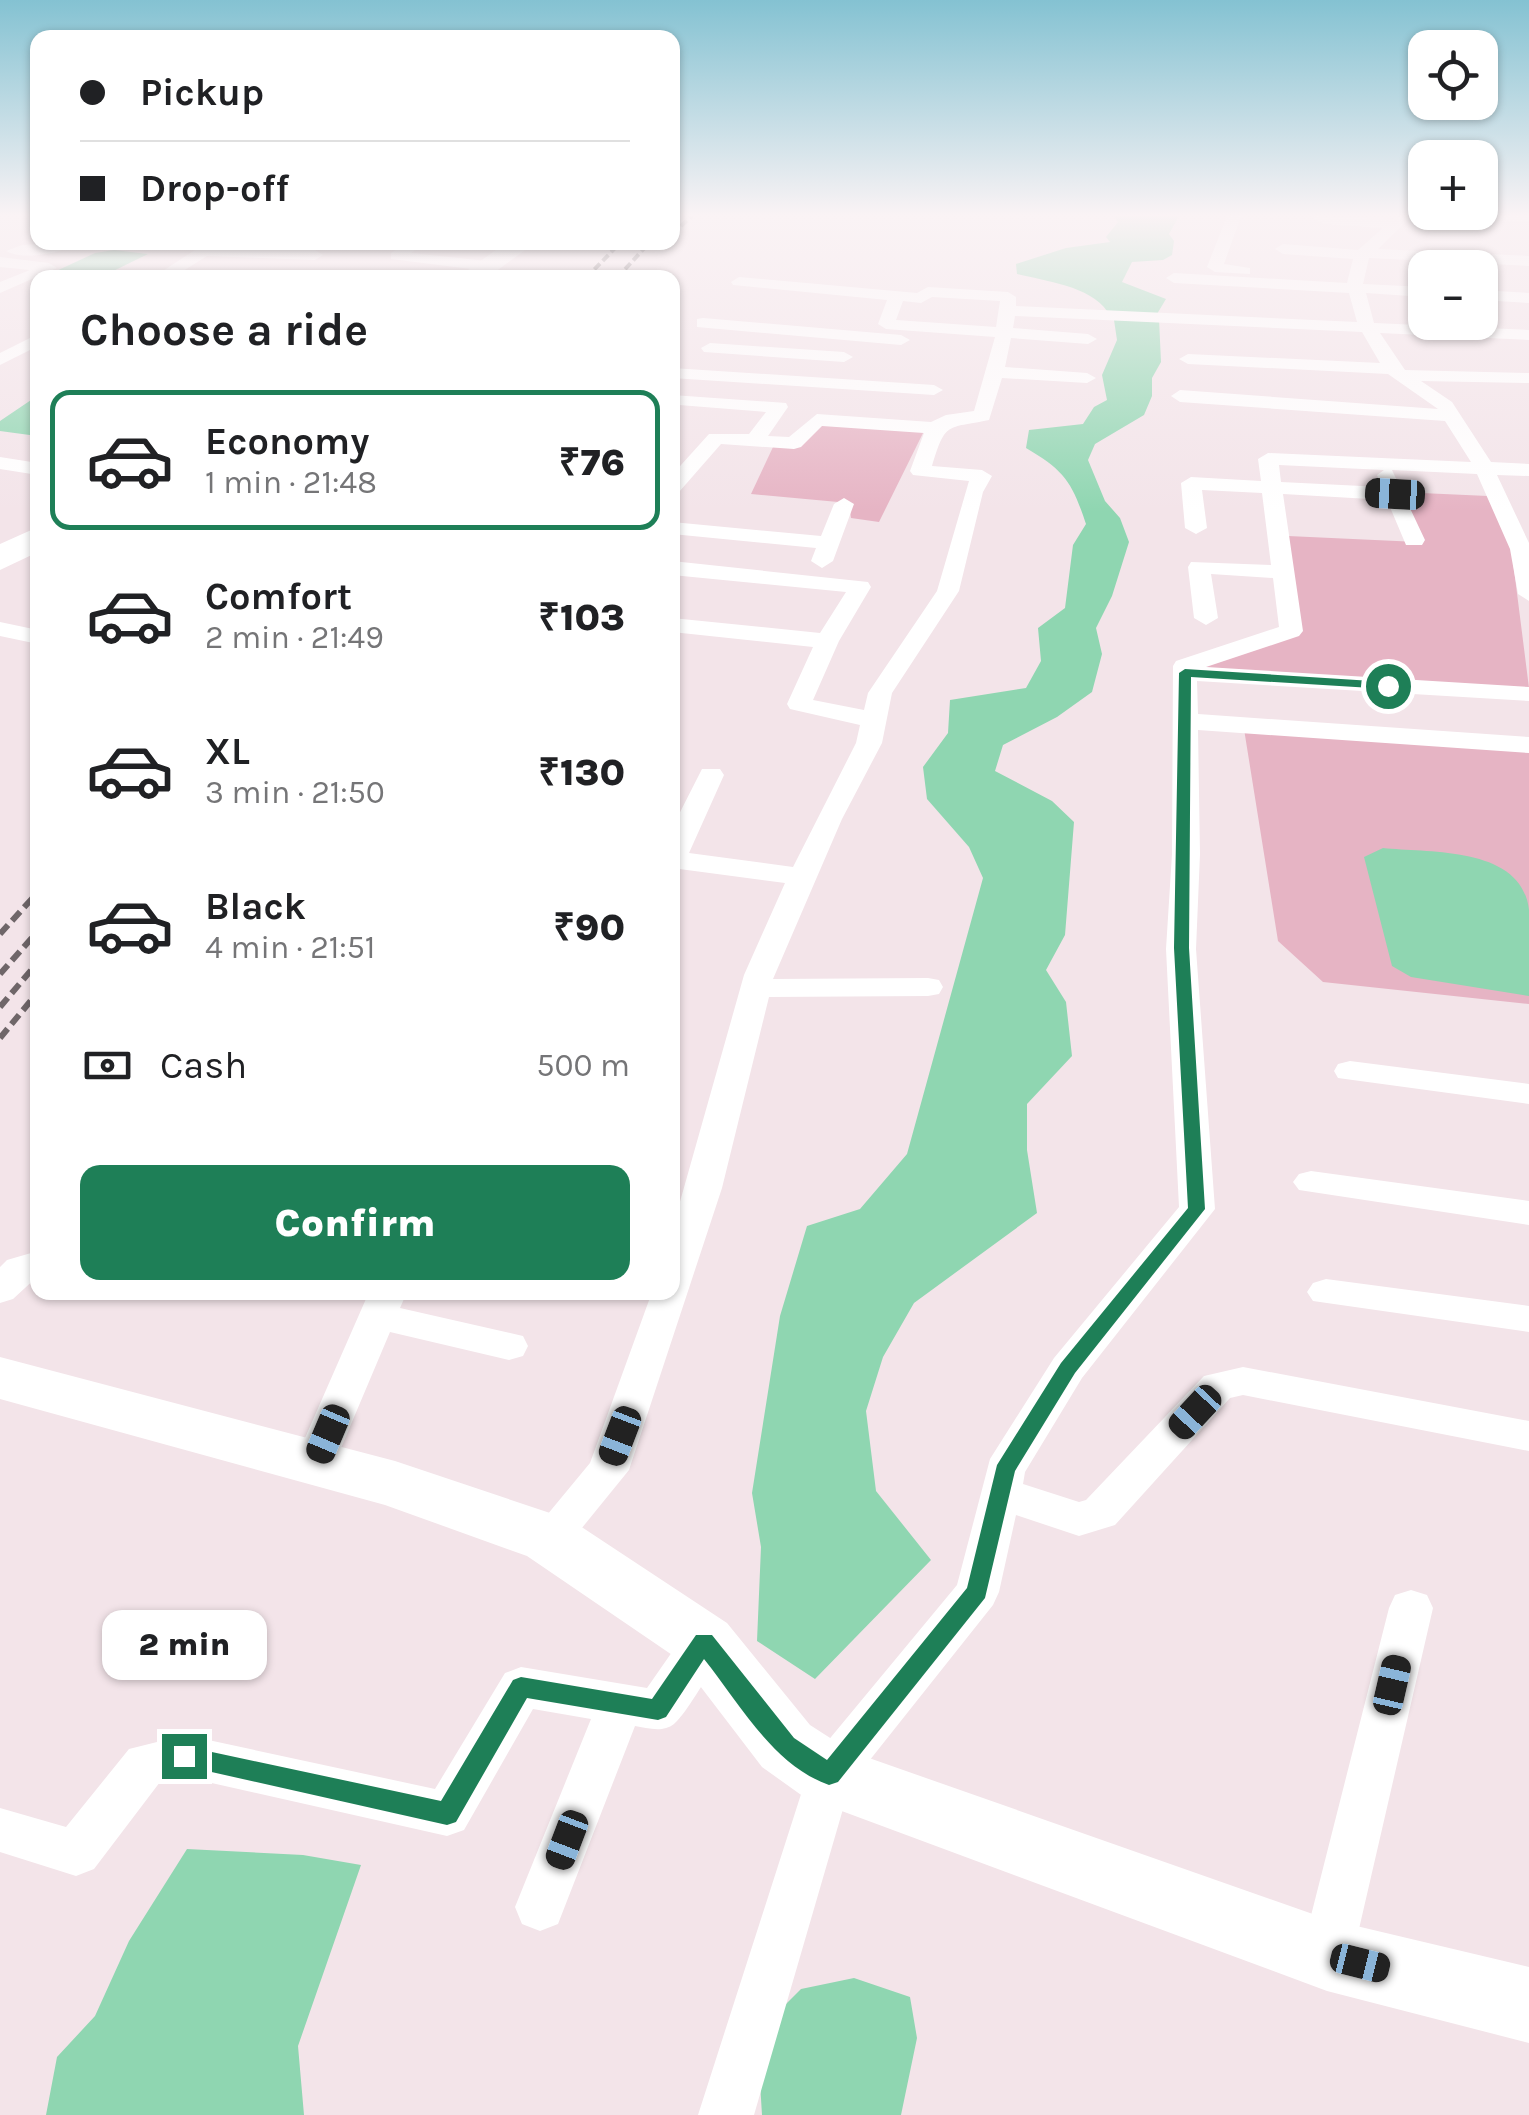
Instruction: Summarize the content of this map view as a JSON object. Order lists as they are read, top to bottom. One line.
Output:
{"page":{"map_buttons":["+","−"],"banner":["Pickup","Drop-off"],"heading":"Choose a ride","list":[{"name":"Economy","note":"1 min · 21:48","value":"₹76"},{"name":"Comfort","note":"2 min · 21:49","value":"₹103"},{"name":"XL","note":"3 min · 21:50","value":"₹130"},{"name":"Black","note":"4 min · 21:51","value":"₹90"}],"pay":["Cash","500 m"],"buttons":"Confirm","bubble":"2 min"}}
